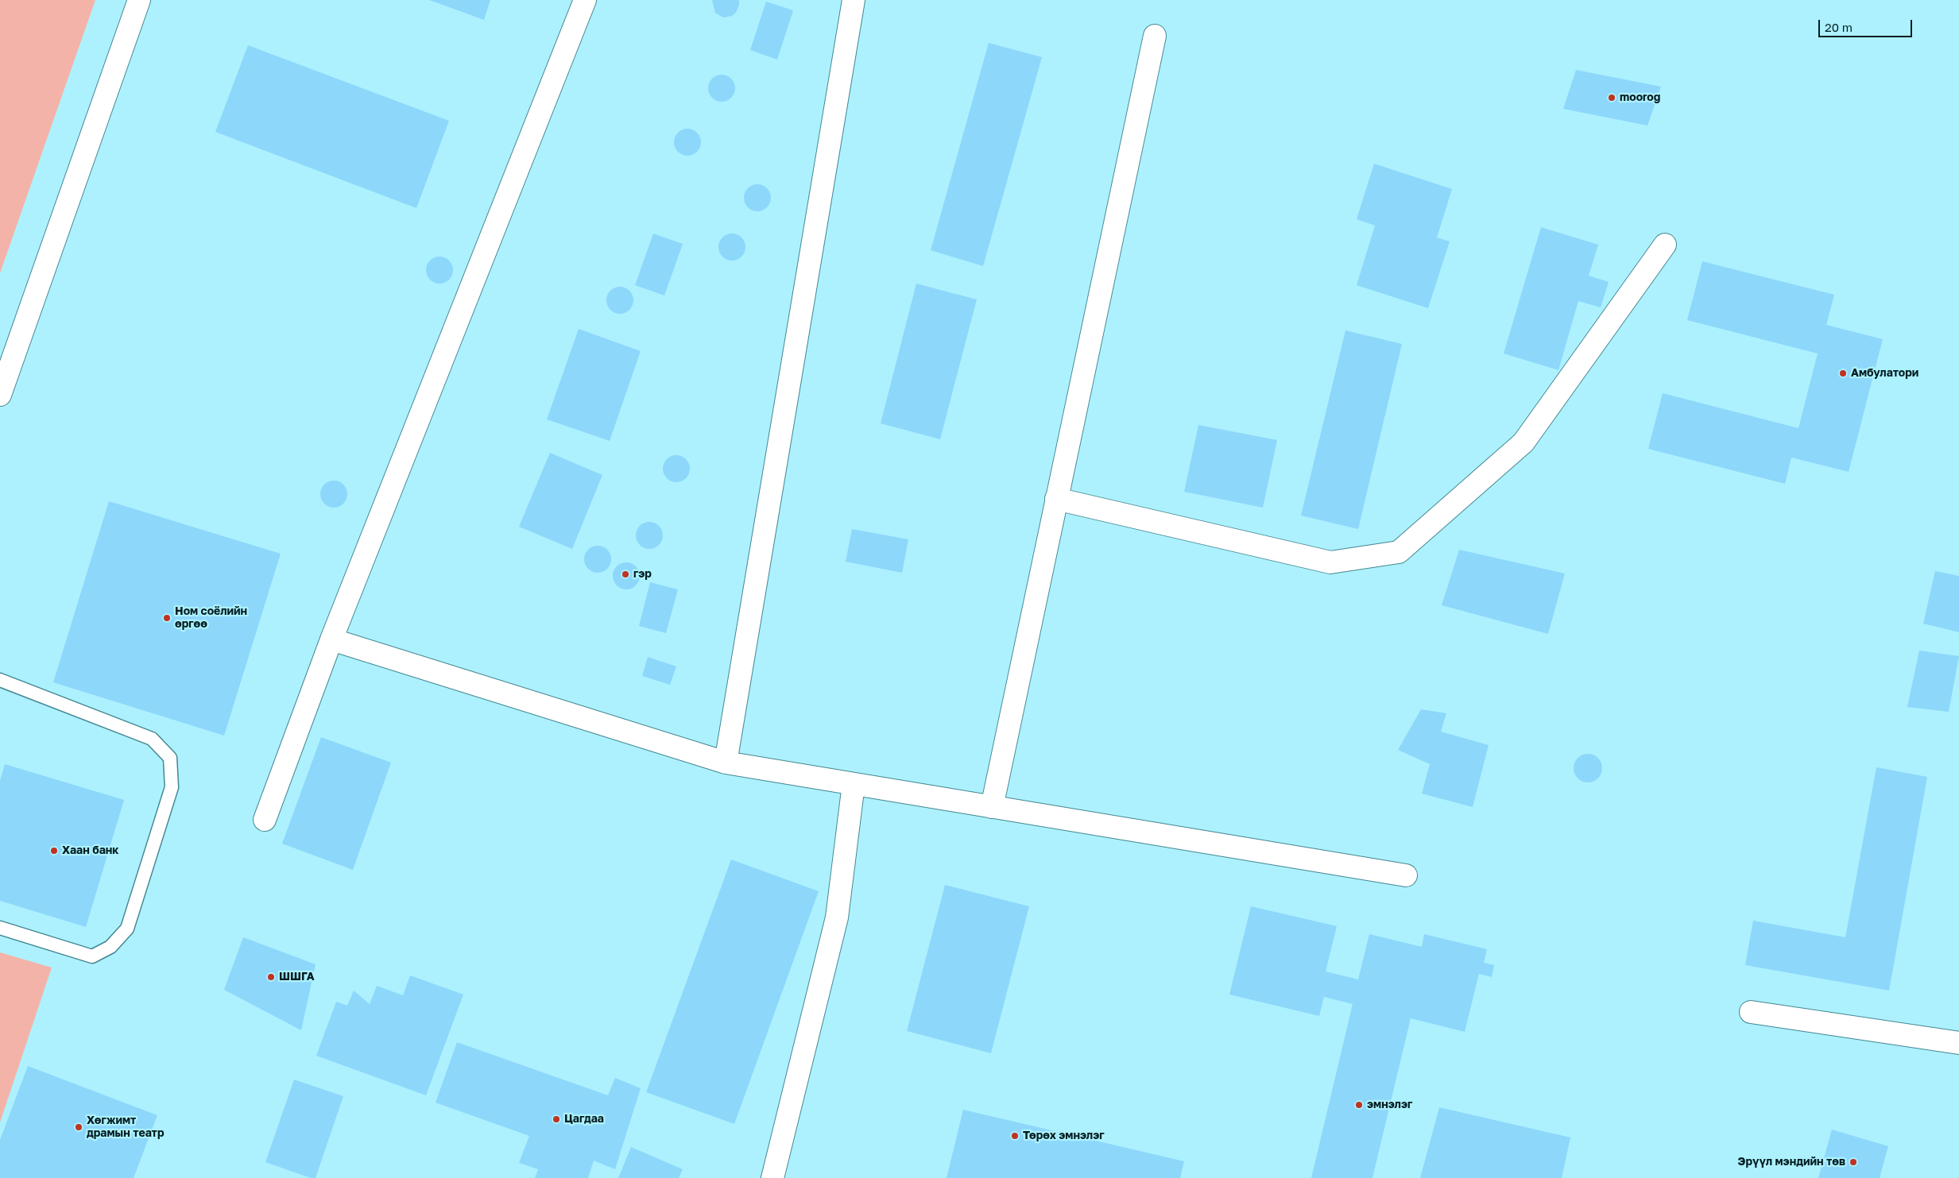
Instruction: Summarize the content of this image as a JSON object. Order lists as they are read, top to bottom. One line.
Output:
{"places":["moorog","Амбулатори","гэр","Ном соёлийн өргөө","Хаан банк","ШШГА","эмнэлэг","Цагдаа","Хөгжимт драмын театр","Төрөх эмнэлэг","Эрүүл мэндийн төв"],"scale_bar":"20 m"}
